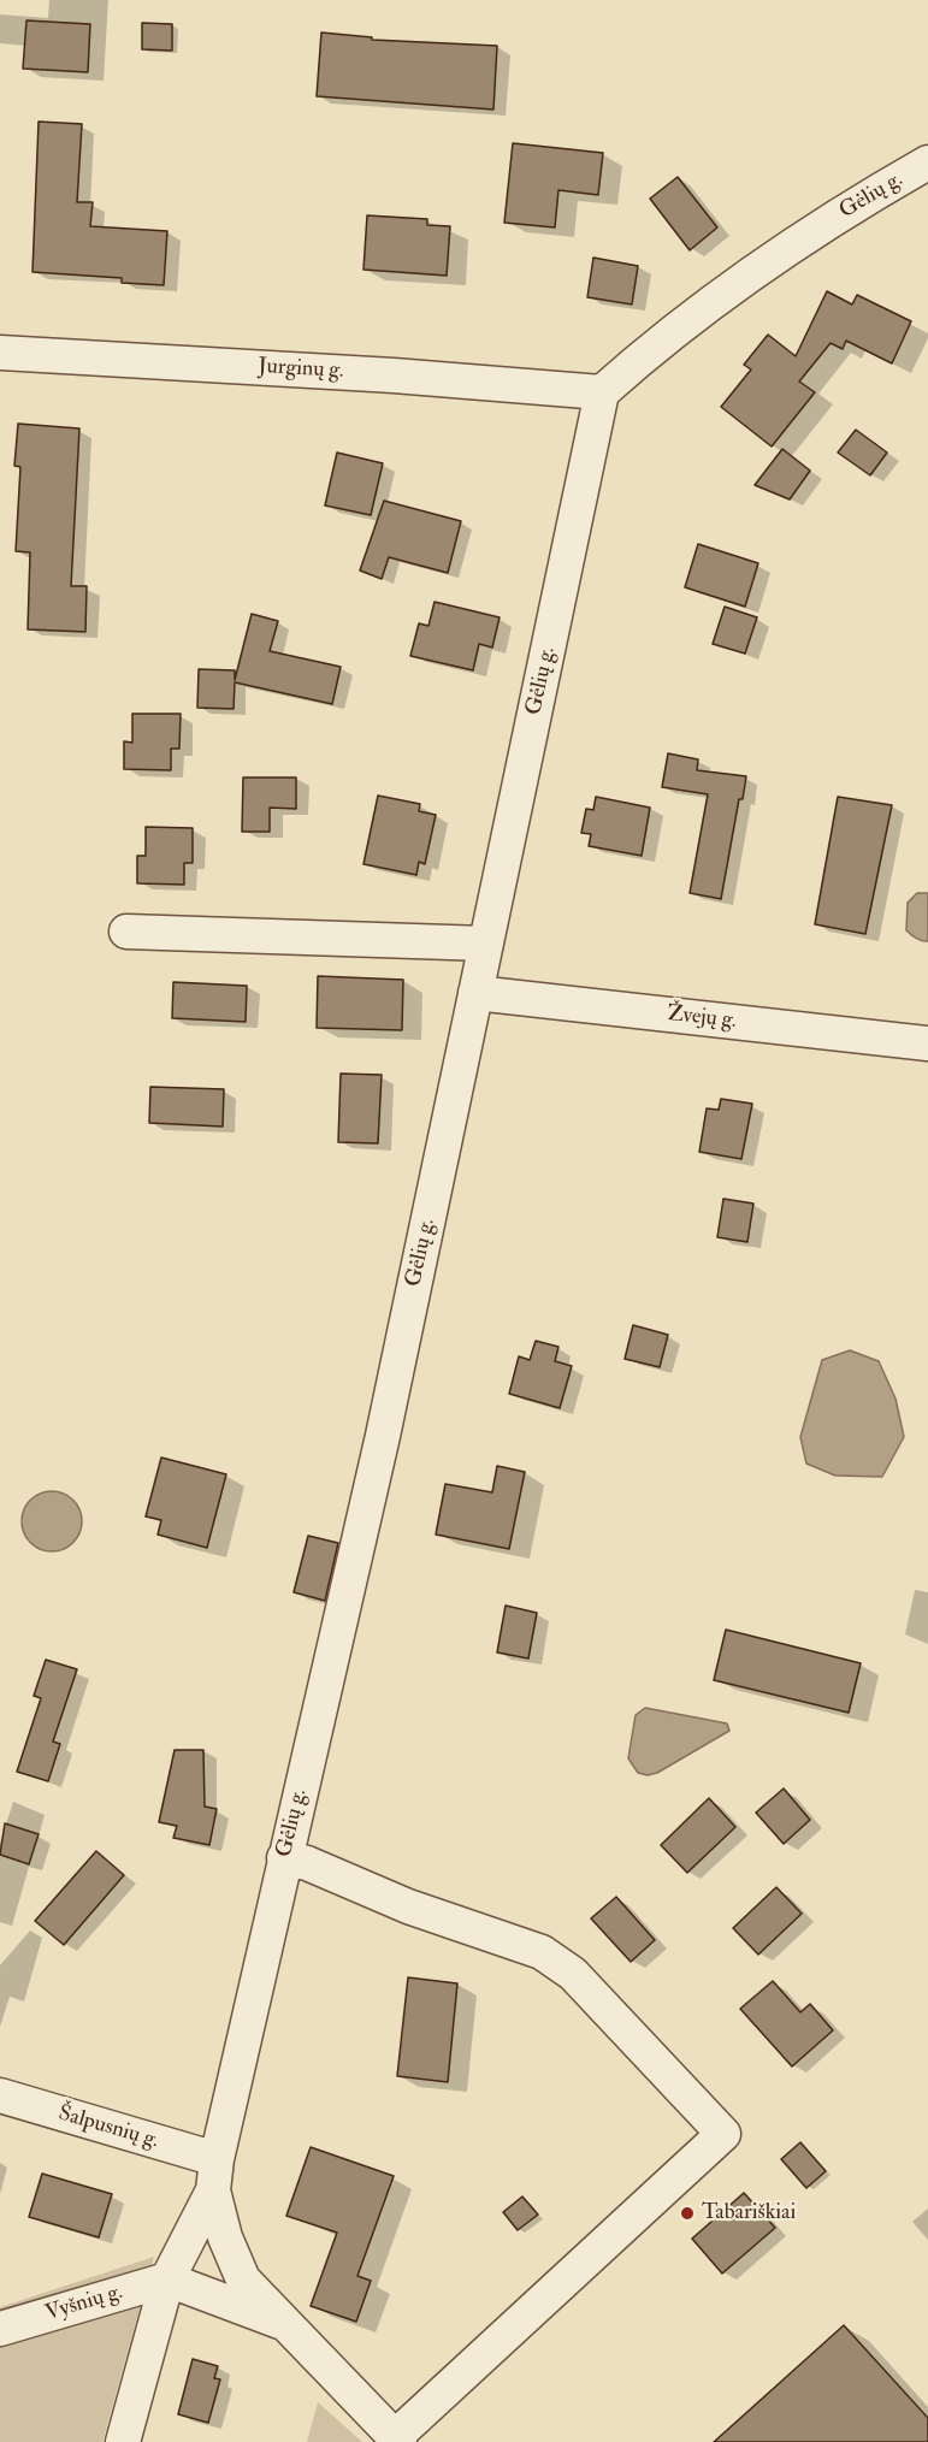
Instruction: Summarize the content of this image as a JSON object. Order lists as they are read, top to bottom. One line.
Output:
{"streets":{"street":["Gėlių g.","Jurginų g.","Žvejų g.","Šalpusnių g.","Vyšnių g."]},"crossings":[["Gėlių g.","Jurginų g."],["Gėlių g.","Žvejų g."],["Gėlių g.","Šalpusnių g."]],"places":["Tabariškiai"]}
